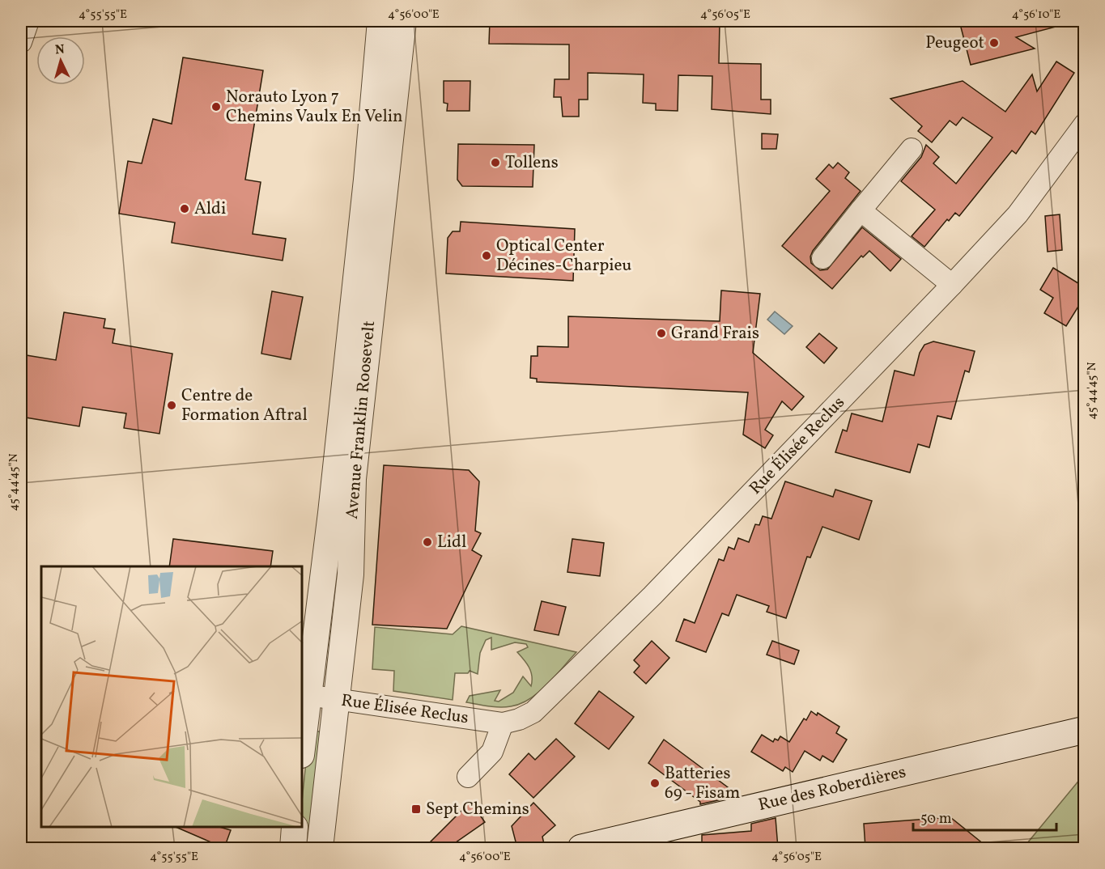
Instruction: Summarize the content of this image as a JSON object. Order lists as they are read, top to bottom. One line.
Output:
{"streets":{"main road":["Rue des Roberdières"],"street":["Avenue Franklin Roosevelt","Rue Élisée Reclus"]},"crossings":[["Avenue Franklin Roosevelt","Rue Élisée Reclus"]],"places":{"other":["Peugeot","Norauto Lyon 7 Chemins Vaulx En Velin","Tollens","Aldi","Optical Center Décines-Charpieu","Grand Frais","Centre de Formation Aftral","Lidl","Batteries 69 - Fisam"],"transit":["Sept Chemins"]},"scale_bar":"50 m","north":"top","coordinates":["4°55'55\"E","4°56'00\"E","4°56'05\"E","4°56'10\"E","45°44'45\"N"]}
